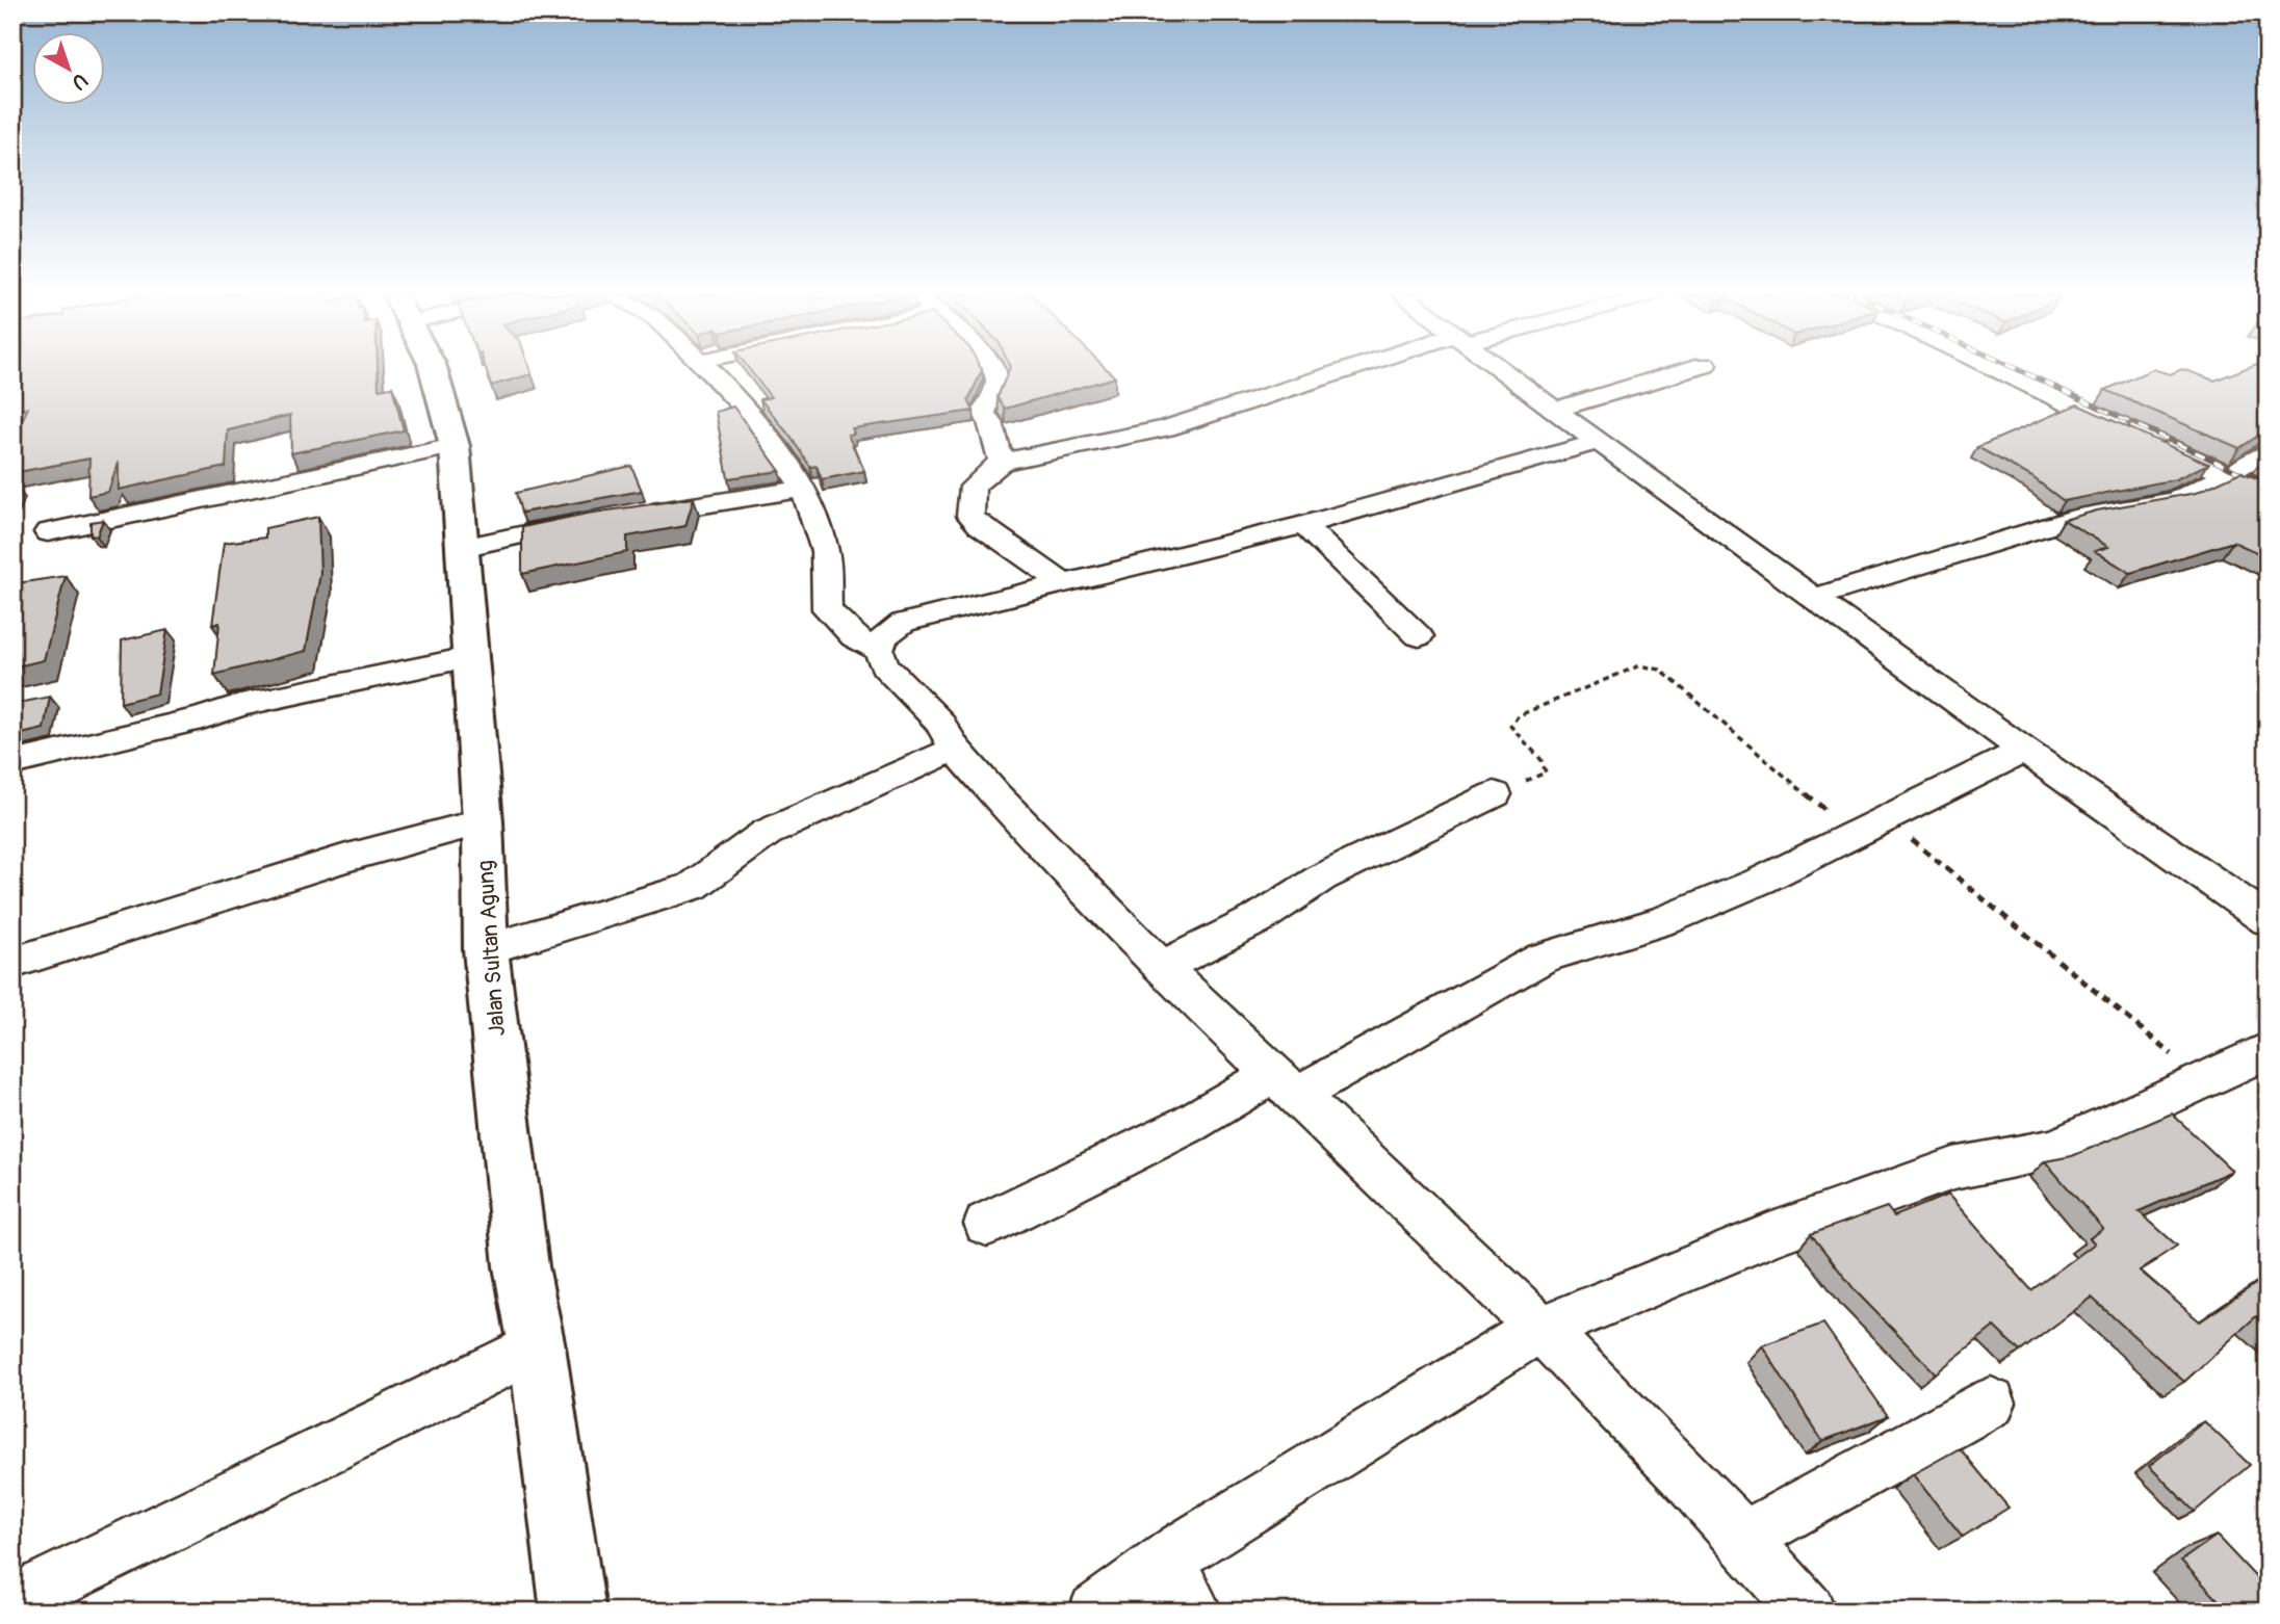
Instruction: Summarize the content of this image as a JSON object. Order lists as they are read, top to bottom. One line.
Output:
{"streets":{"highway":["Jalan Sultan Agung"]},"north":"bottom right"}
